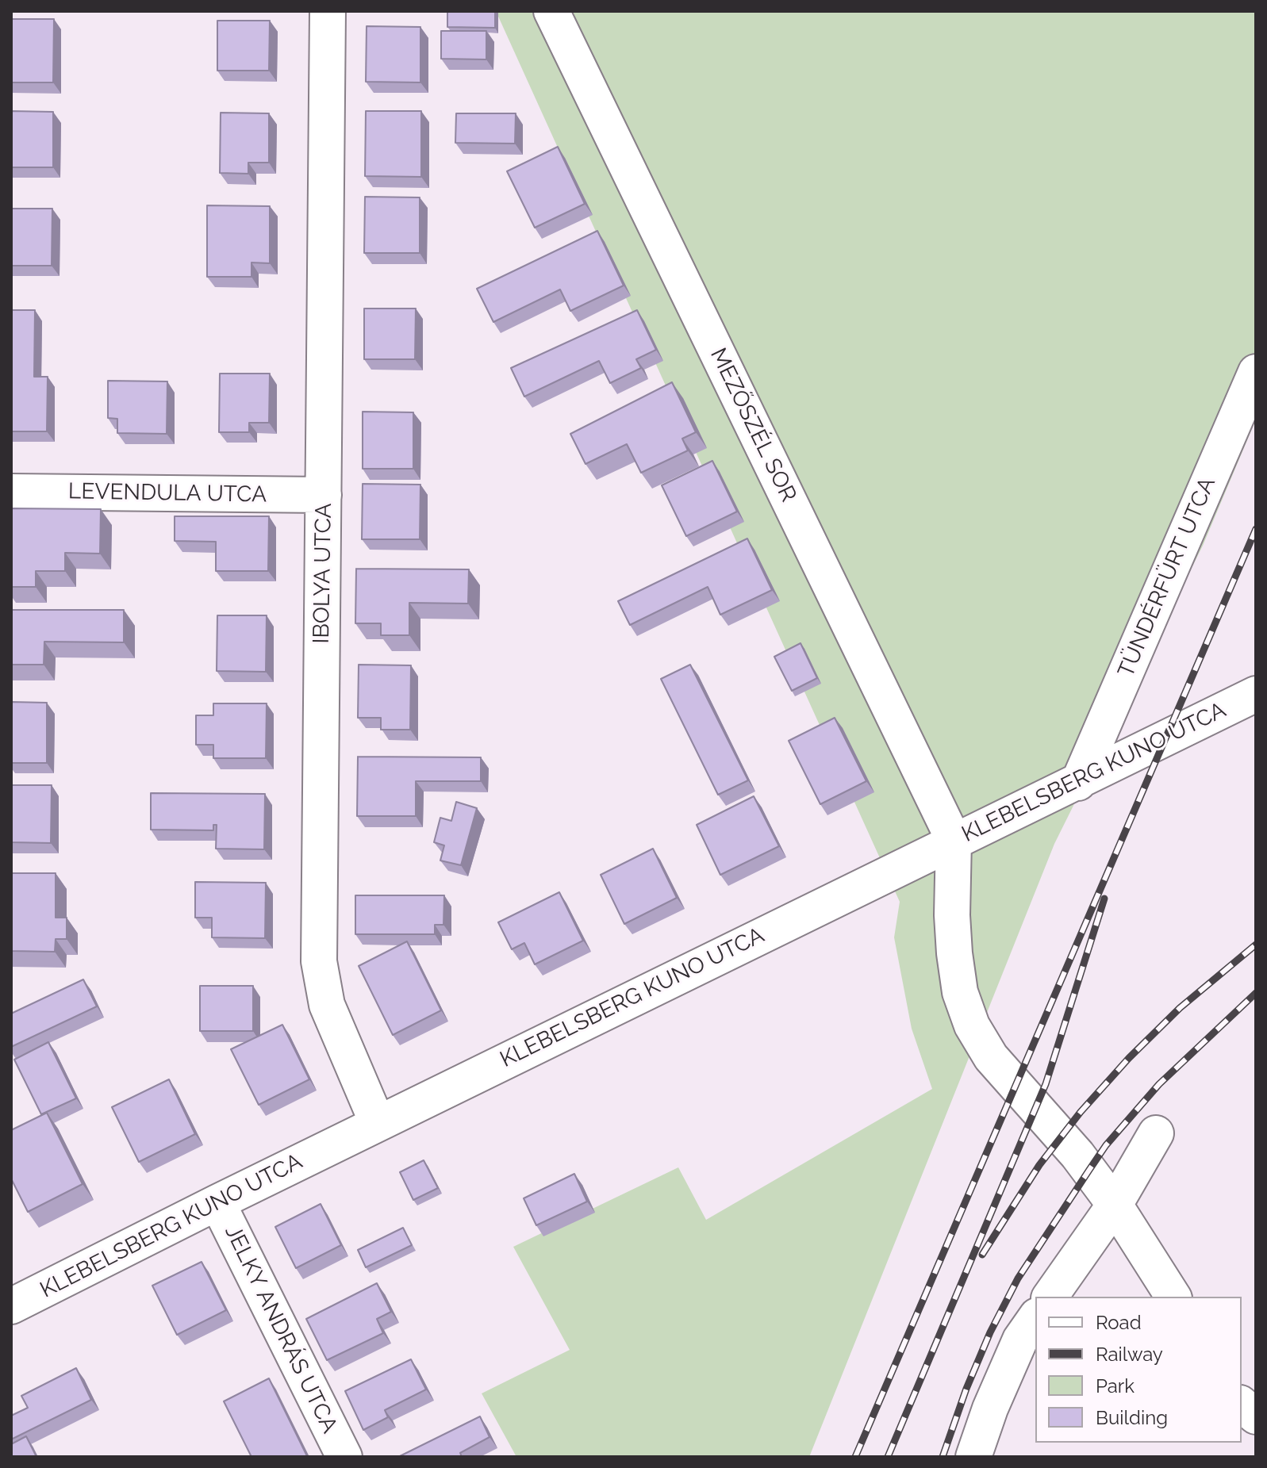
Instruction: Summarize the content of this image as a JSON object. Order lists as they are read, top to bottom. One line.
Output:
{"streets":{"street":["MEZŐSZÉL SOR","LEVENDULA UTCA","IBOLYA UTCA","TÜNDÉRFÜRT UTCA","KLEBELSBERG KUNO UTCA","JELKY ANDRÁS UTCA"]},"crossings":[["MEZŐSZÉL SOR","KLEBELSBERG KUNO UTCA"],["LEVENDULA UTCA","IBOLYA UTCA"],["IBOLYA UTCA","KLEBELSBERG KUNO UTCA"],["TÜNDÉRFÜRT UTCA","KLEBELSBERG KUNO UTCA"],["KLEBELSBERG KUNO UTCA","JELKY ANDRÁS UTCA"]],"legend":["Road","Railway","Park","Building"]}
